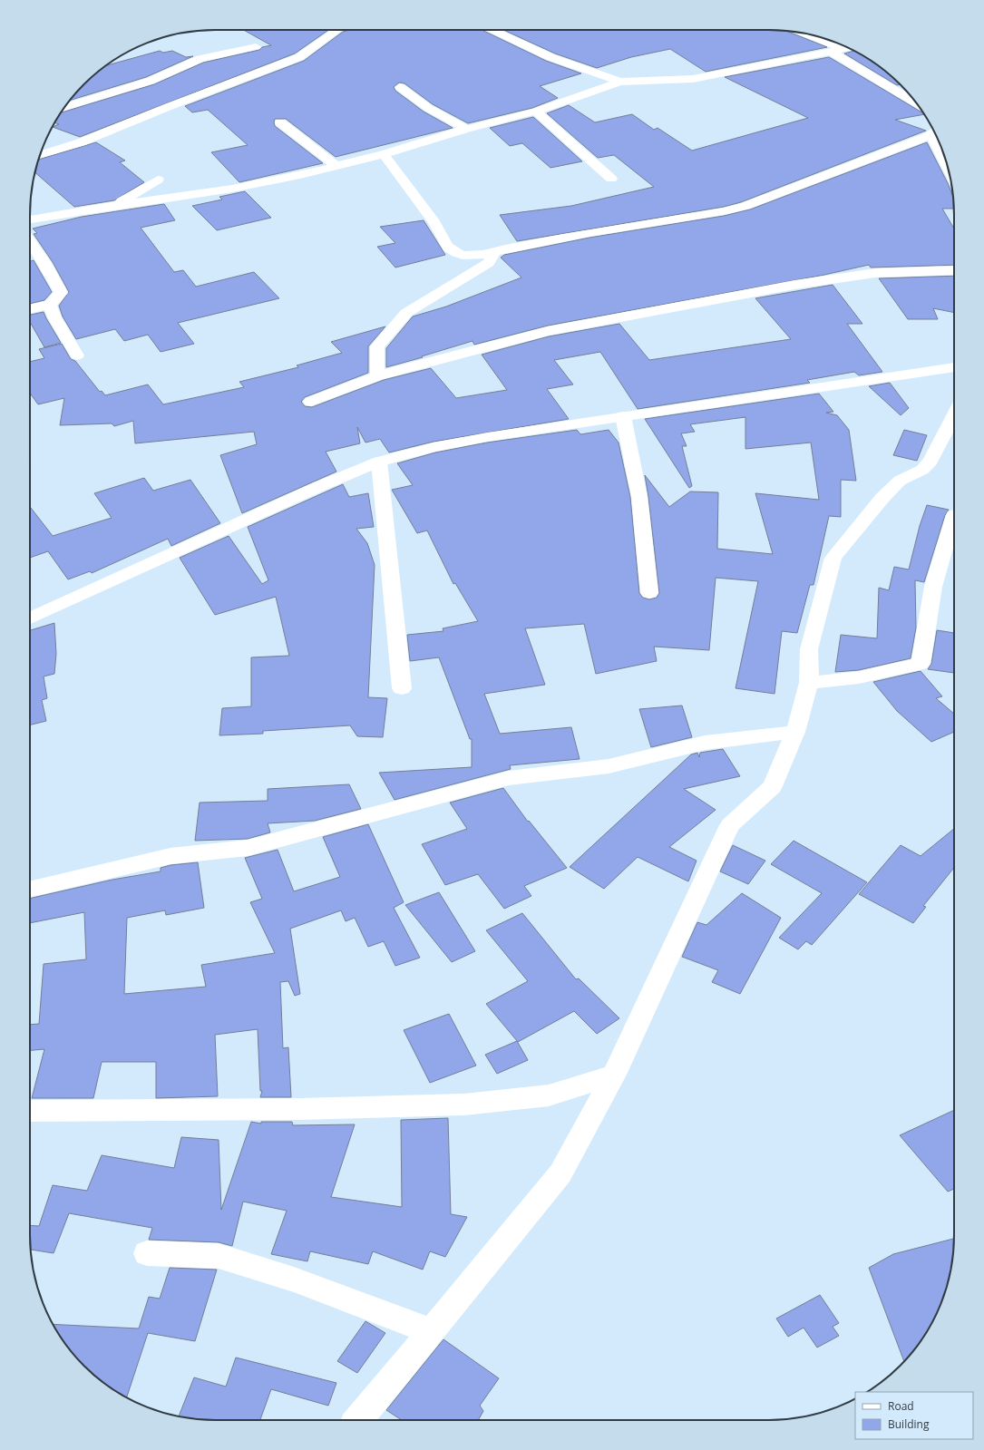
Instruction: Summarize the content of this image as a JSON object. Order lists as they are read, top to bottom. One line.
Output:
{"legend":["Road","Building"]}
